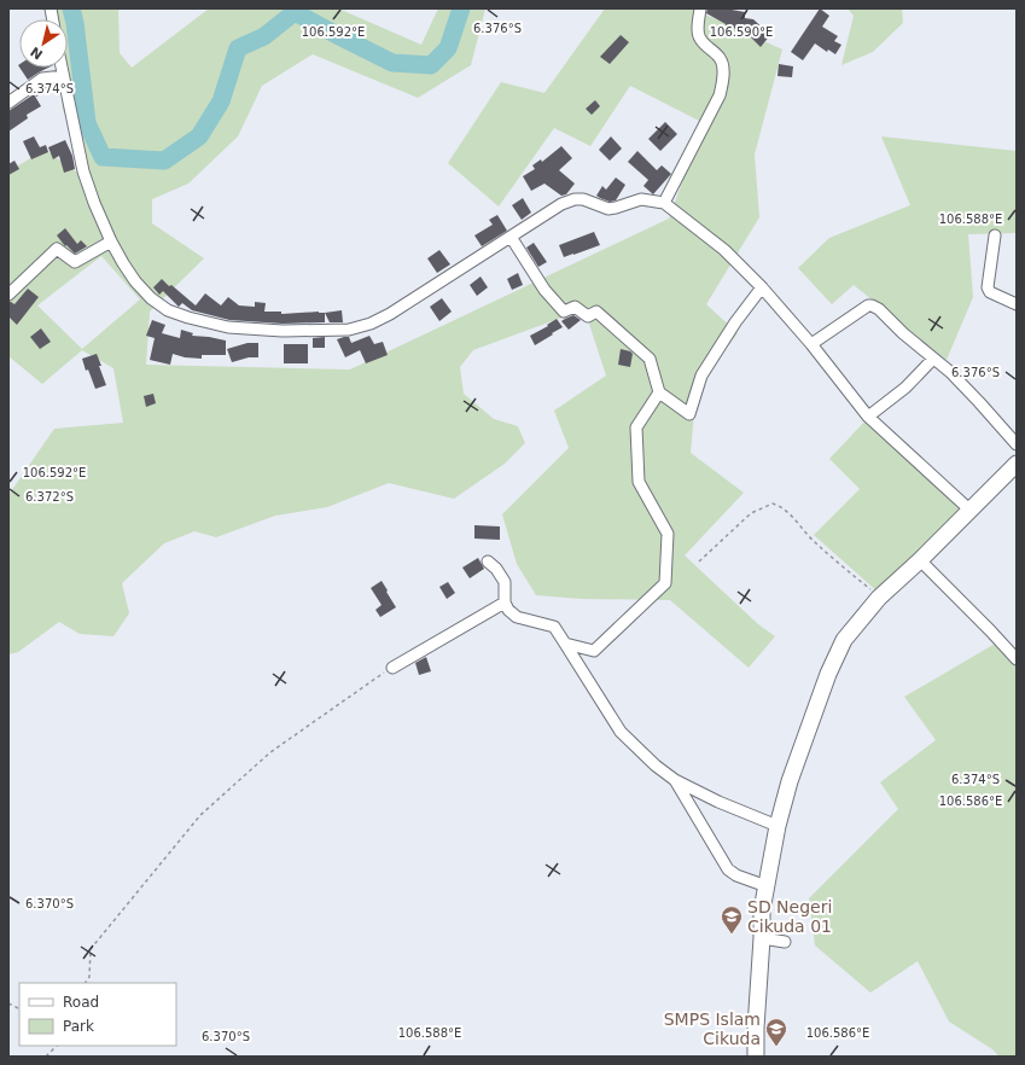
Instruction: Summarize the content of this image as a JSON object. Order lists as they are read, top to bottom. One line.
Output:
{"places":{"school or university":["SD Negeri Cikuda 01","SMPS Islam Cikuda"]},"legend":["Road","Park"],"north":"bottom left","coordinates":["6.376°S","106.592°E","106.590°E","6.374°S","106.588°E","6.372°S","106.586°E","6.370°S"]}
